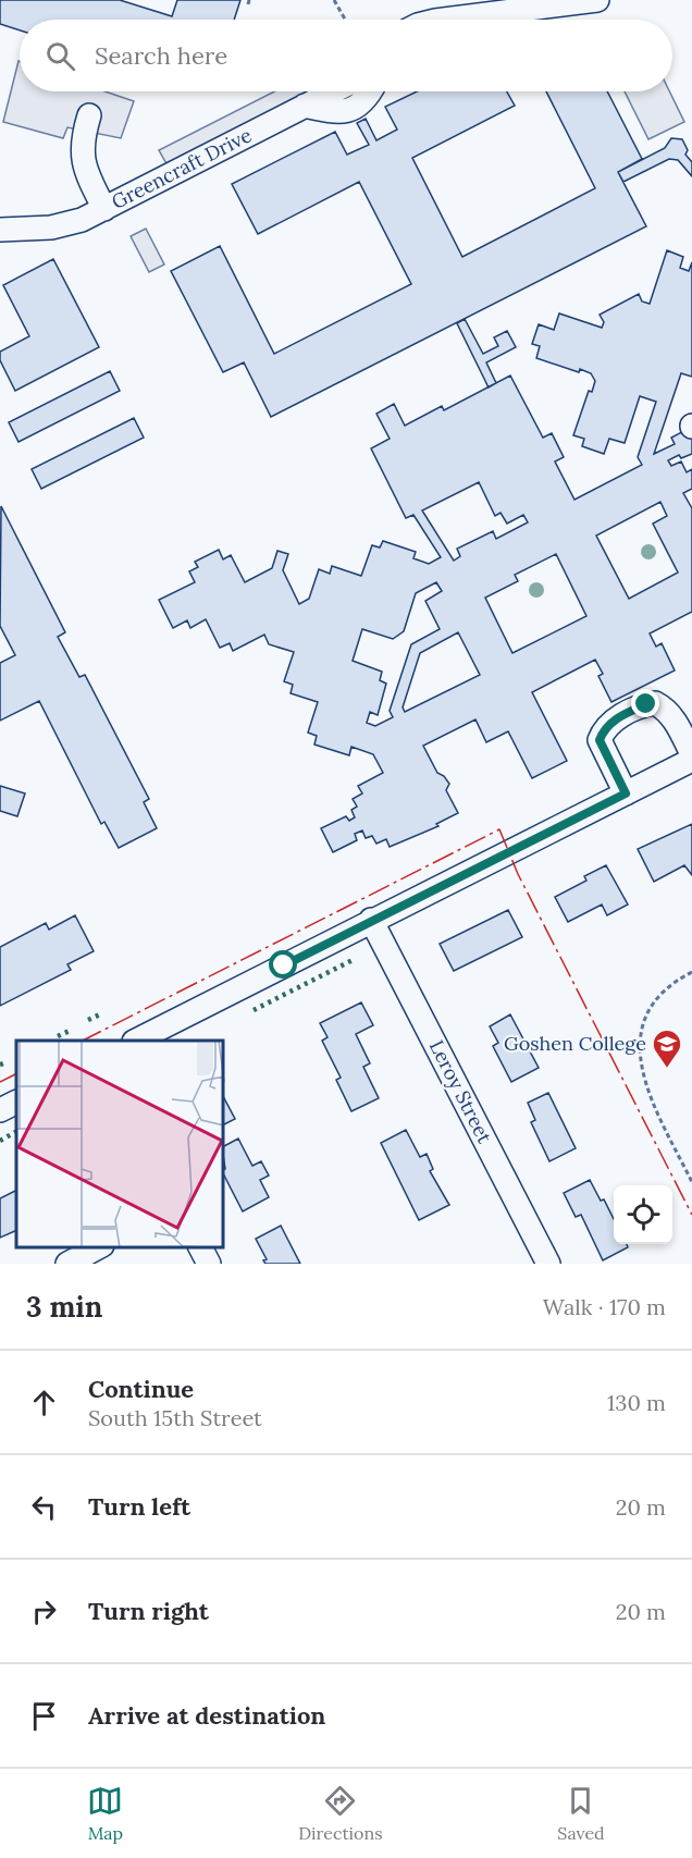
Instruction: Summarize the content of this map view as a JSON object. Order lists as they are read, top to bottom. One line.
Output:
{"streets":{"street":["Greencraft Drive","Leroy Street"]},"places":{"school or university":["Goshen College"]},"page":{"search":"Search here","heading":["3 min","Walk · 170 m"],"list":[["Continue","South 15th Street","130 m"],["Turn left","20 m"],["Turn right","20 m"],"Arrive at destination"],"nav":["Map","Directions","Saved"]}}
